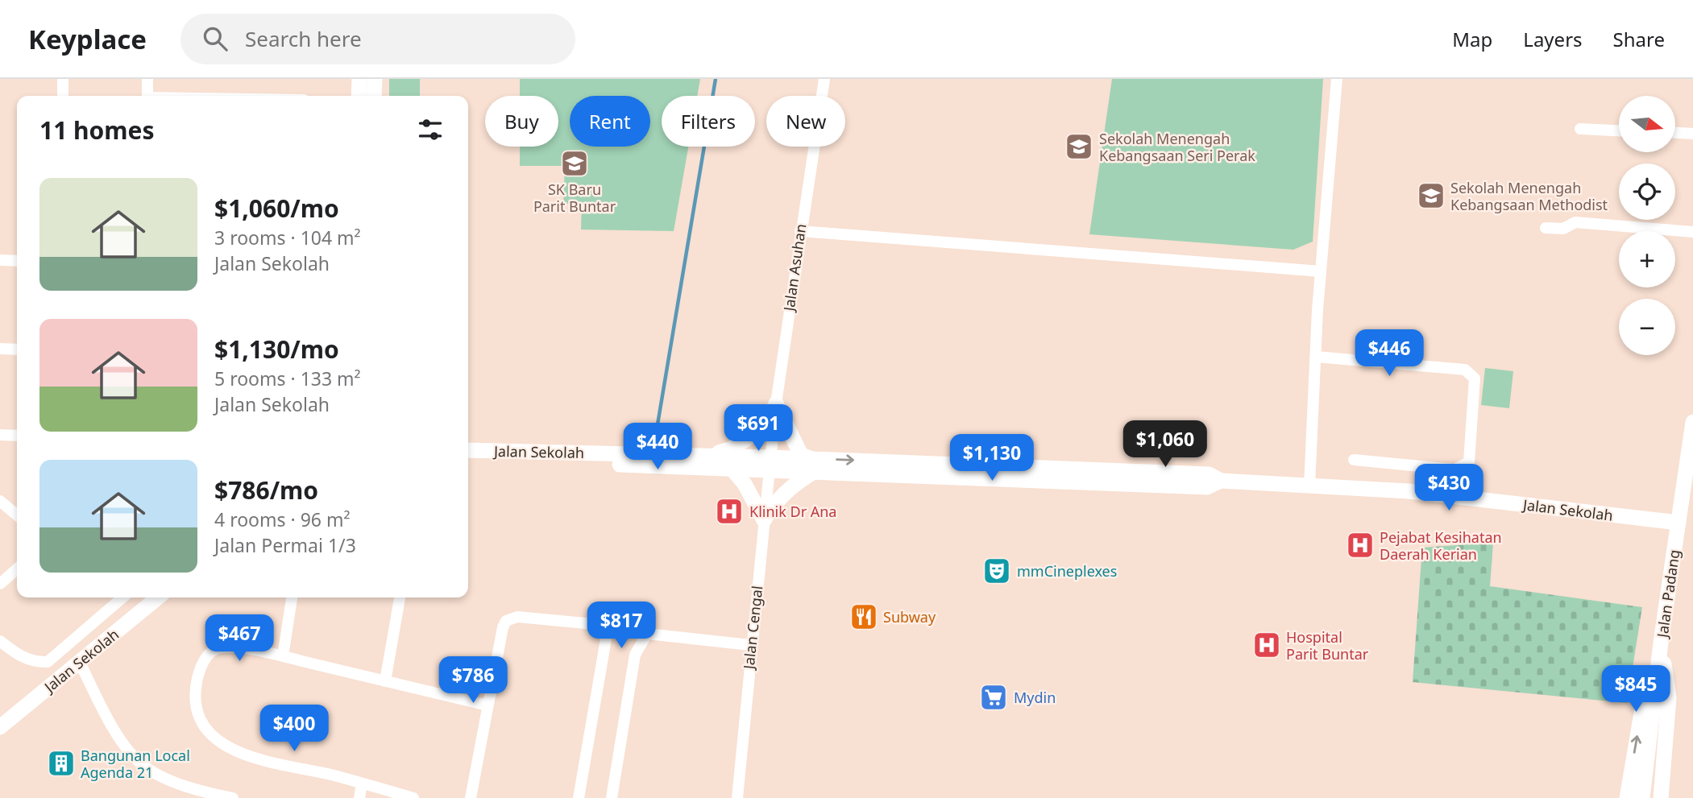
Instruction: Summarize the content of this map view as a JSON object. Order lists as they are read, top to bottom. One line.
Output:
{"streets":{"street":["Jalan Asuhan","Jalan Sekolah","Jalan Padang","Jalan Cengal"]},"crossings":[["Jalan Asuhan","Jalan Sekolah"],["Jalan Asuhan","Jalan Cengal"],["Jalan Sekolah","Jalan Padang"],["Jalan Sekolah","Jalan Cengal"]],"places":{"school or university":["Sekolah Menengah Kebangsaan Seri Perak","SK Baru Parit Buntar","Sekolah Menengah Kebangsaan Methodist"],"hospital":["Klinik Dr Ana","Pejabat Kesihatan Daerah Kerian","Hospital Parit Buntar"],"theatre":["mmCineplexes"],"restaurant":["Subway"],"supermarket":["Mydin"],"building":["Bangunan Local Agenda 21"]},"north":"right","page":{"header":"Keyplace","search":"Search here","nav":["Map","Layers","Share"],"map_buttons":["+","−"],"chip":["Buy","Rent","Filters","New"],"heading":"11 homes","list":[{"name":"$1,060/mo","note":"3 rooms · 104 m² · Jalan Sekolah"},{"name":"$1,130/mo","note":"5 rooms · 133 m² · Jalan Sekolah"},{"name":"$786/mo","note":"4 rooms · 96 m² · Jalan Permai 1/3"}],"price":["$446","$691","$1,060","$440","$1,130","$430","$817","$467","$786","$845","$400"]}}
